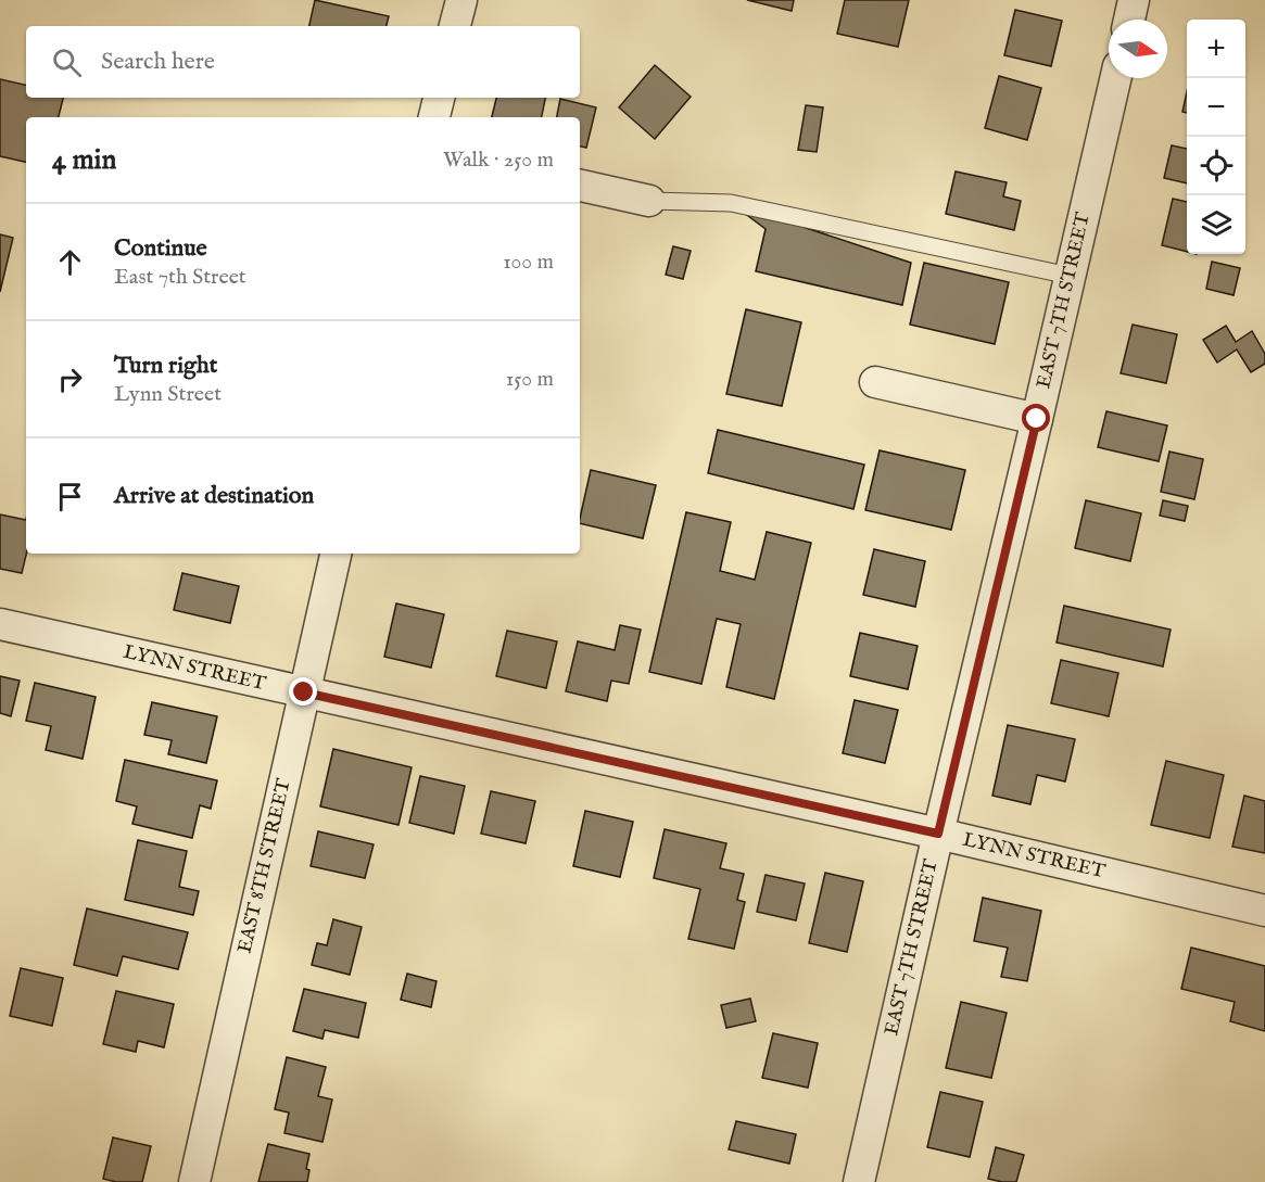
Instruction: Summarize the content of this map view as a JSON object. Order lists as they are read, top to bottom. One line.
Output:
{"streets":{"street":["EAST 7TH STREET","LYNN STREET","EAST 8TH STREET"]},"crossings":[["EAST 7TH STREET","LYNN STREET"],["LYNN STREET","EAST 8TH STREET"]],"north":"right","page":{"map_buttons":["+","−"],"search":"Search here","heading":["4 min","Walk · 250 m"],"list":[["Continue","East 7th Street","100 m"],["Turn right","Lynn Street","150 m"],"Arrive at destination"]}}
